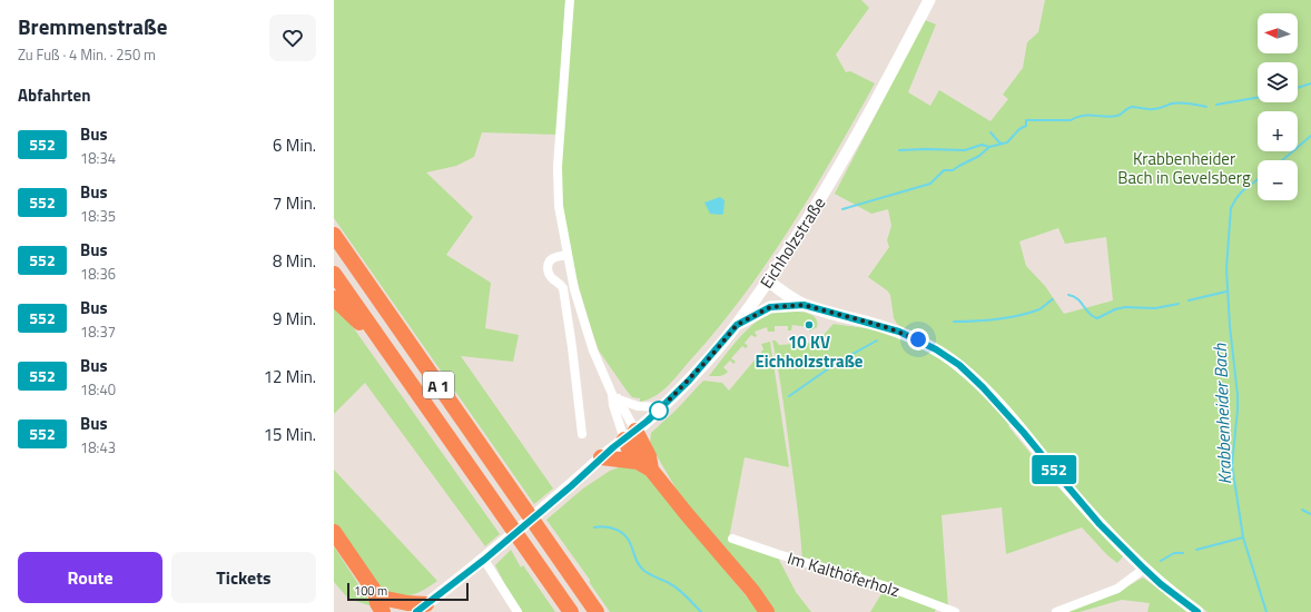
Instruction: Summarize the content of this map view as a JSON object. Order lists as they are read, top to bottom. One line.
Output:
{"streets":{"highway":["A 1"],"main road":["Eichholzstraße"],"street":["Im Kalthöferholz"]},"water":["Krabbenheider Bach"],"parks":["Krabbenheider Bach in Gevelsberg"],"places":["10 KV Eichholzstraße"],"lines":["bus line 552"],"scale_bar":"100 m","north":"left","page":{"heading":[["Bremmenstraße","Zu Fuß · 4 Min. · 250 m"],"Abfahrten"],"on_map":"552","map_buttons":["+","−"],"list":[{"mark":"552","name":"Bus","note":"18:34","value":"6 Min."},{"mark":"552","name":"Bus","note":"18:35","value":"7 Min."},{"mark":"552","name":"Bus","note":"18:36","value":"8 Min."},{"mark":"552","name":"Bus","note":"18:37","value":"9 Min."},{"mark":"552","name":"Bus","note":"18:40","value":"12 Min."},{"mark":"552","name":"Bus","note":"18:43","value":"15 Min."}],"buttons":["Route","Tickets"],"scale":"100 m"}}
